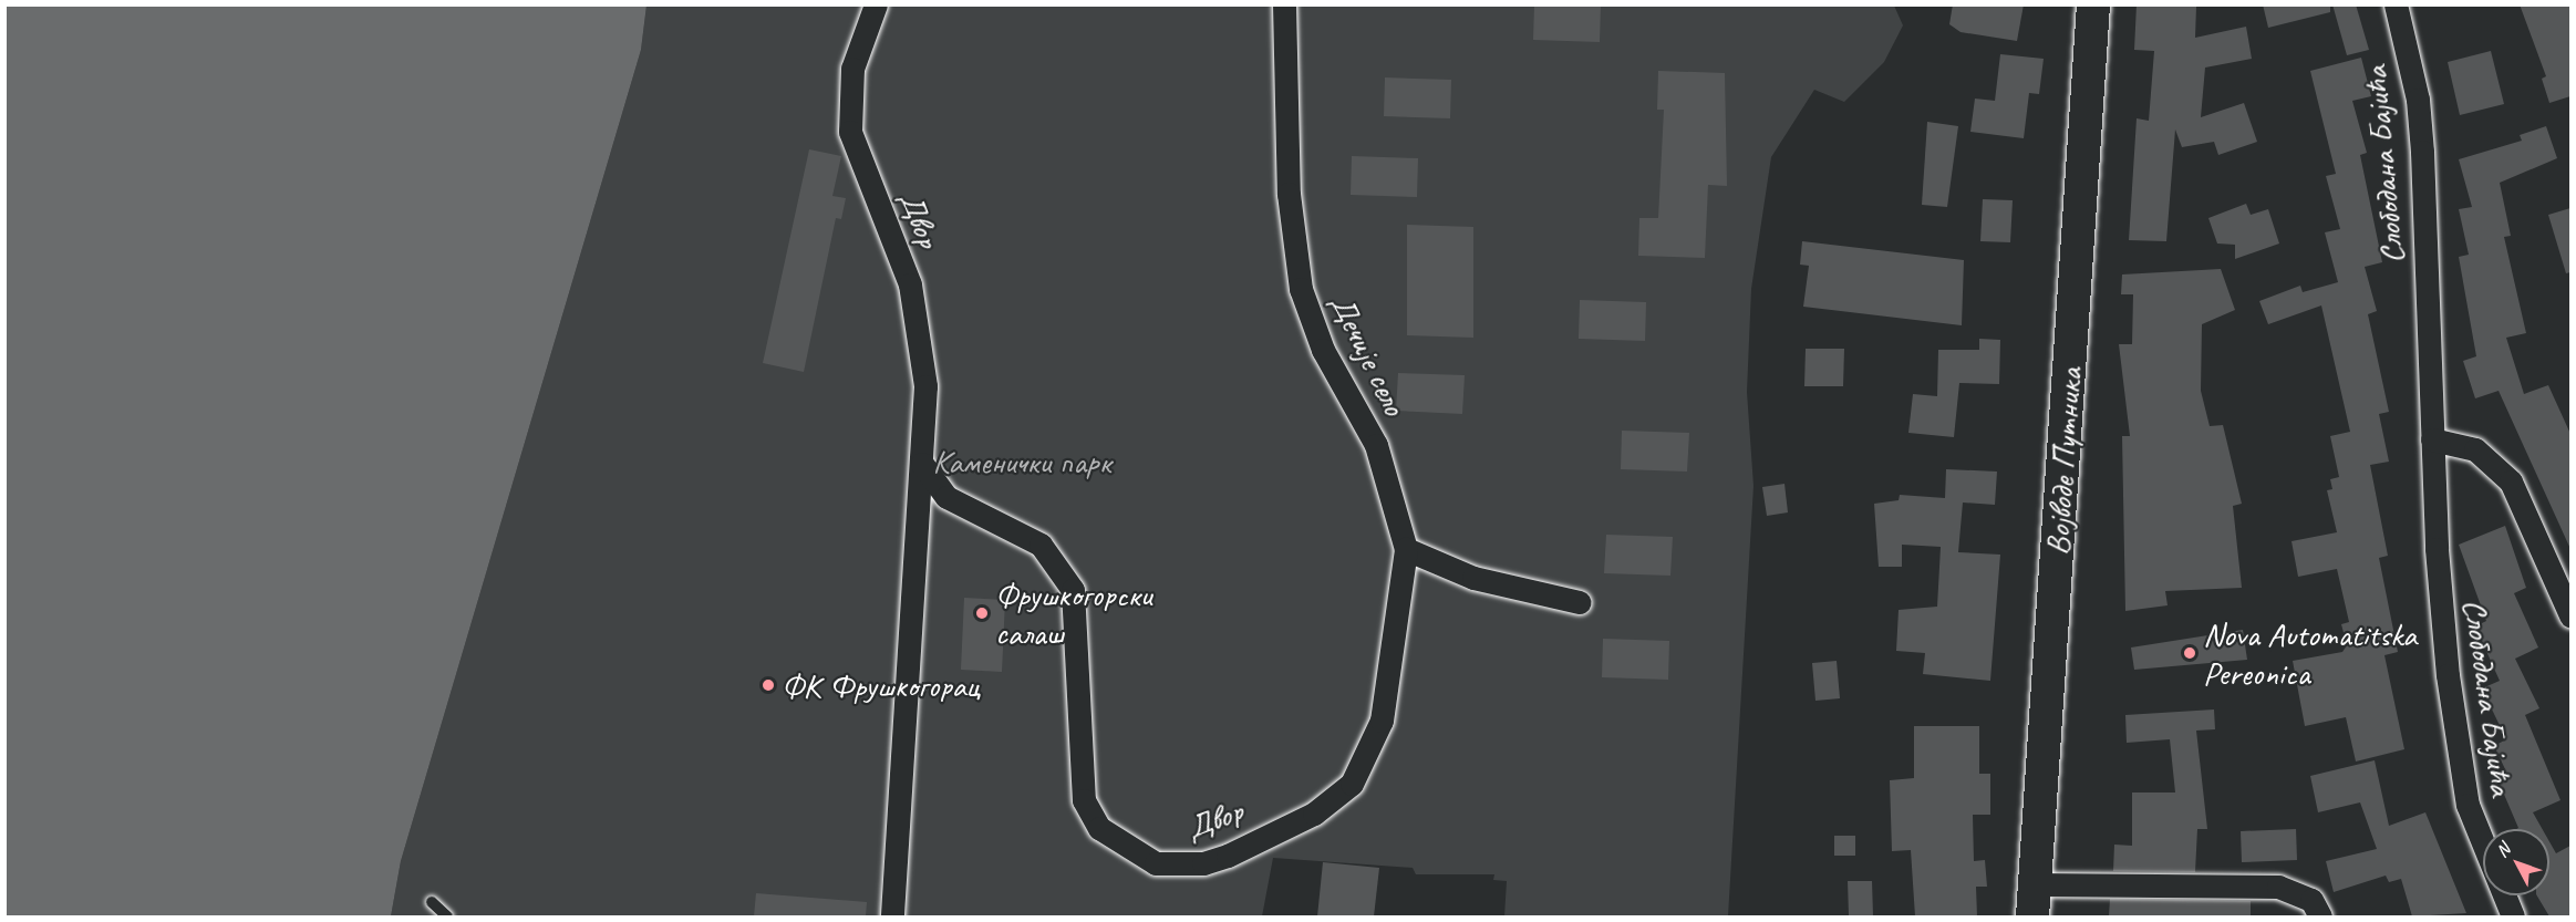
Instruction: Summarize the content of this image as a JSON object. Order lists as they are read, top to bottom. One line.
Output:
{"streets":{"main road":["Војводе Путника"],"street":["Слободана Бајића","Двор","Дечије село"]},"crossings":[["Двор","Дечије село"]],"parks":["Каменички парк"],"places":["Фрушкогорски салаш","Nova Automatitska Pereonica","ФК Фрушкогорац"],"north":"top left"}
